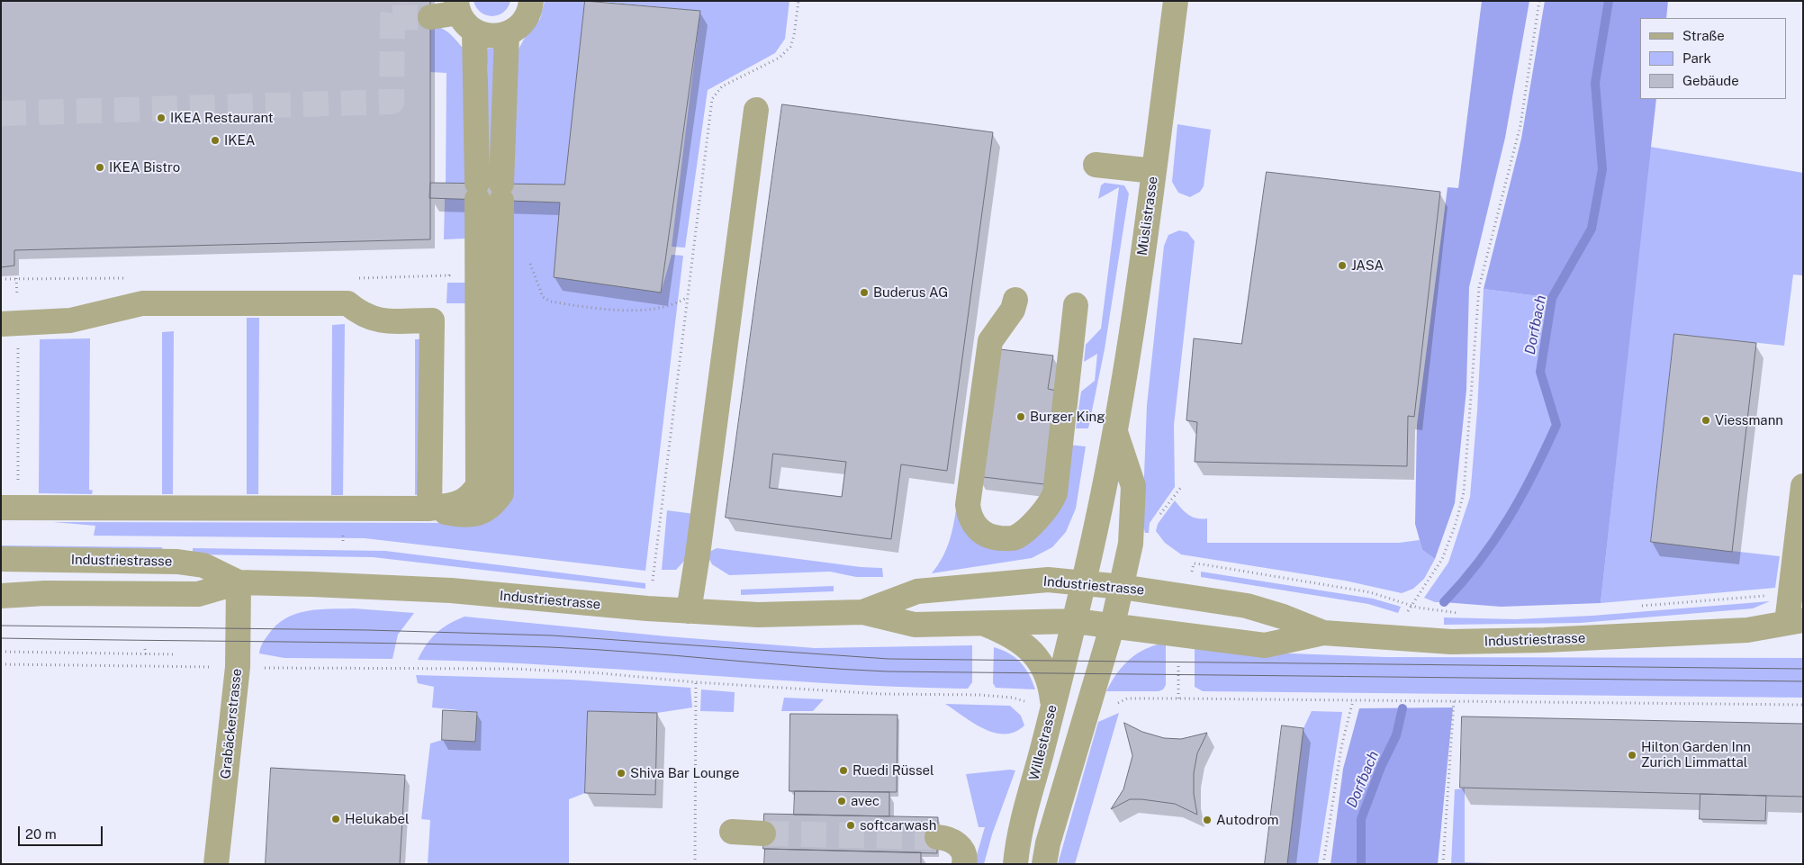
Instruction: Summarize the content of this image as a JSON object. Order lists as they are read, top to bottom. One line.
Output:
{"streets":{"street":["Müslistrasse","Industriestrasse","Grabäckerstrasse","Willestrasse"]},"crossings":[["Müslistrasse","Industriestrasse"],["Müslistrasse","Willestrasse"],["Industriestrasse","Grabäckerstrasse"],["Industriestrasse","Willestrasse"]],"water":["Dorfbach"],"places":["IKEA Restaurant","IKEA","IKEA Bistro","JASA","Buderus AG","Burger King","Viessmann","Hilton Garden Inn Zurich Limmattal","Ruedi Rüssel","Shiva Bar Lounge","avec","Helukabel","Autodrom","softcarwash"],"legend":["Straße","Park","Gebäude"],"scale_bar":"20 m"}
